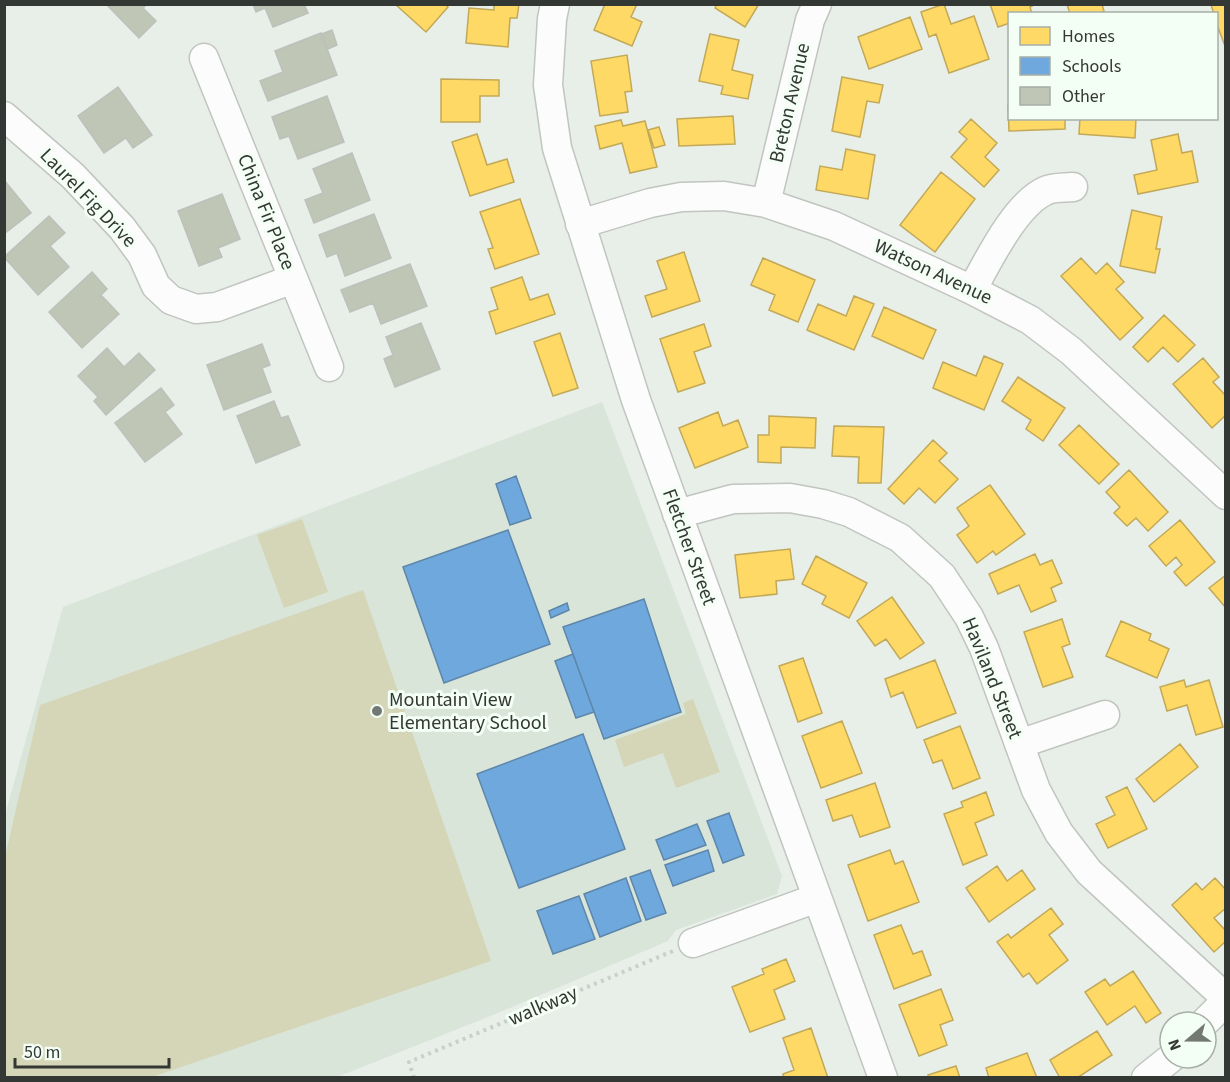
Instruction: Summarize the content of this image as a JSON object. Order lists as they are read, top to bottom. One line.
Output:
{"streets":{"street":["Breton Avenue","Laurel Fig Drive","China Fir Place","Watson Avenue","Fletcher Street","Haviland Street"],"path":["walkway"]},"crossings":[["Breton Avenue","Watson Avenue"],["Laurel Fig Drive","China Fir Place"],["Watson Avenue","Fletcher Street"],["Fletcher Street","Haviland Street"]],"places":["Mountain View Elementary School"],"legend":["Homes","Schools","Other"],"scale_bar":"50 m","north":"left"}
